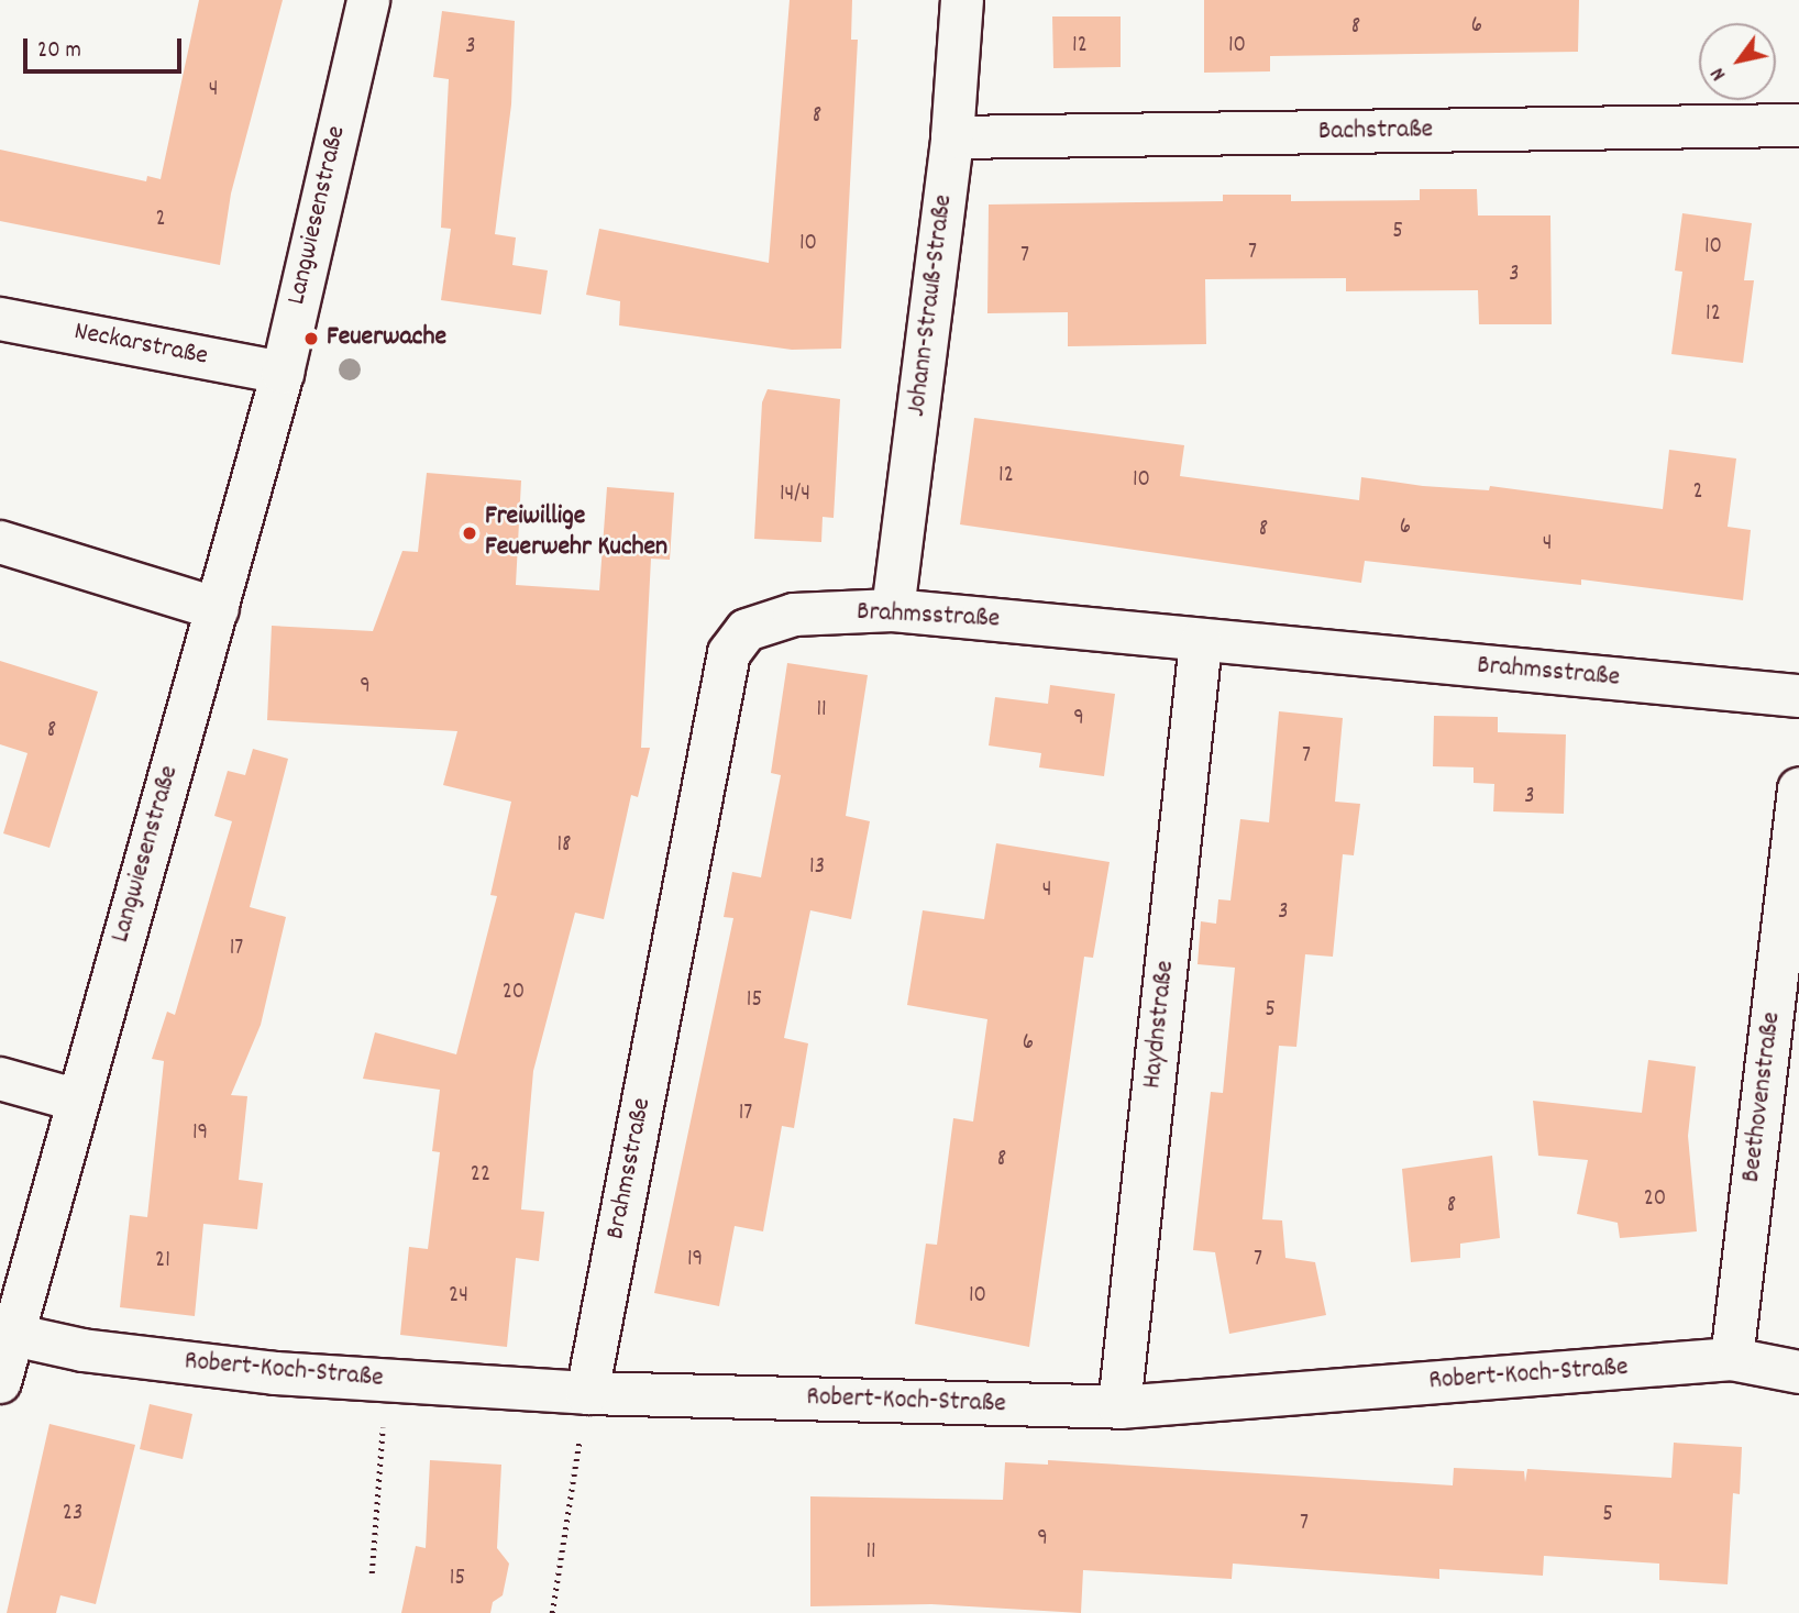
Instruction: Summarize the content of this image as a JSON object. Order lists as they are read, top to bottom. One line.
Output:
{"streets":{"street":["Bachstraße","Langwiesenstraße","Johann-Strauß-Straße","Neckarstraße","Brahmsstraße","Haydnstraße","Beethovenstraße","Robert-Koch-Straße"]},"crossings":[["Bachstraße","Johann-Strauß-Straße"],["Langwiesenstraße","Neckarstraße"],["Langwiesenstraße","Robert-Koch-Straße"],["Johann-Strauß-Straße","Brahmsstraße"],["Brahmsstraße","Haydnstraße"],["Brahmsstraße","Robert-Koch-Straße"],["Haydnstraße","Robert-Koch-Straße"],["Beethovenstraße","Robert-Koch-Straße"]],"places":["Feuerwache","Freiwillige Feuerwehr Kuchen"],"house_numbers":["6","8","12","10","3","4","8","2","5","10","10","7","7","3","12","12","10","2","14/4","6","8","4","9","11","9","8","7","3","18","13","4","3","17","20","15","5","6","17","19","8","22","20","8","19","7","21","24","10","23","5","7","9","11","15"],"scale_bar":"20 m","north":"bottom left"}
